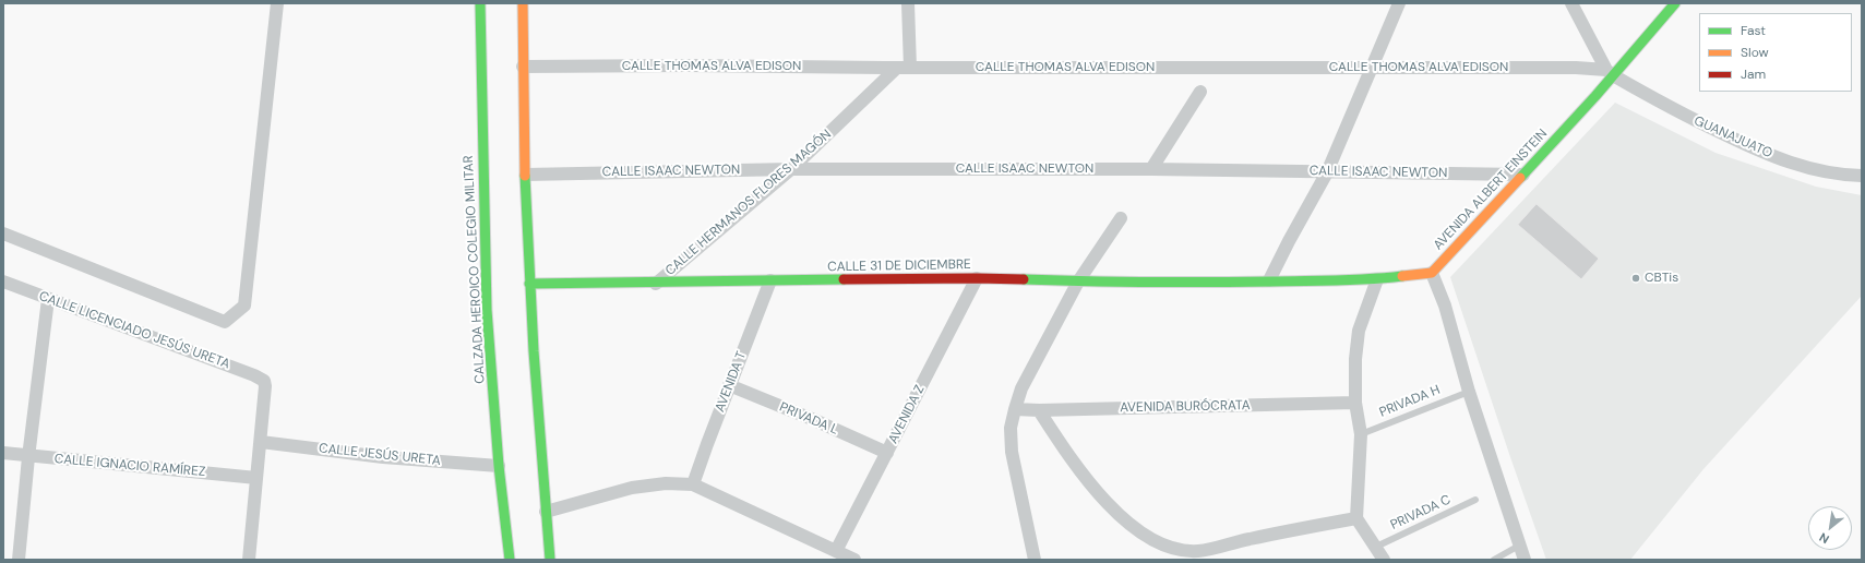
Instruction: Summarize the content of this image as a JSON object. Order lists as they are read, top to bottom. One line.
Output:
{"streets":{"street":["CALLE THOMAS ALVA EDISON","GUANAJUATO","CALLE ISAAC NEWTON","AVENIDA ALBERT EINSTEIN","CALLE HERMANOS FLORES MAGÓN","CALLE 31 DE DICIEMBRE","CALZADA HEROICO COLEGIO MILITAR","CALLE LICENCIADO JESÚS URETA","AVENIDA T","AVENIDA BURÓCRATA","AVENIDA Z","PRIVADA L","CALLE JESÚS URETA","CALLE IGNACIO RAMÍREZ"],"lane":["PRIVADA H","PRIVADA C"]},"crossings":[["CALLE THOMAS ALVA EDISON","GUANAJUATO"],["CALLE THOMAS ALVA EDISON","AVENIDA ALBERT EINSTEIN"],["CALLE THOMAS ALVA EDISON","CALLE HERMANOS FLORES MAGÓN"],["GUANAJUATO","AVENIDA ALBERT EINSTEIN"],["CALLE ISAAC NEWTON","AVENIDA ALBERT EINSTEIN"],["CALLE ISAAC NEWTON","CALLE HERMANOS FLORES MAGÓN"],["CALLE HERMANOS FLORES MAGÓN","CALLE 31 DE DICIEMBRE"],["CALLE 31 DE DICIEMBRE","AVENIDA T"],["CALLE 31 DE DICIEMBRE","AVENIDA Z"],["CALZADA HEROICO COLEGIO MILITAR","CALLE JESÚS URETA"],["CALLE LICENCIADO JESÚS URETA","CALLE JESÚS URETA"],["AVENIDA T","PRIVADA L"],["AVENIDA Z","PRIVADA L"]],"places":["CBTis"],"legend":["Fast","Slow","Jam"],"north":"bottom left"}
